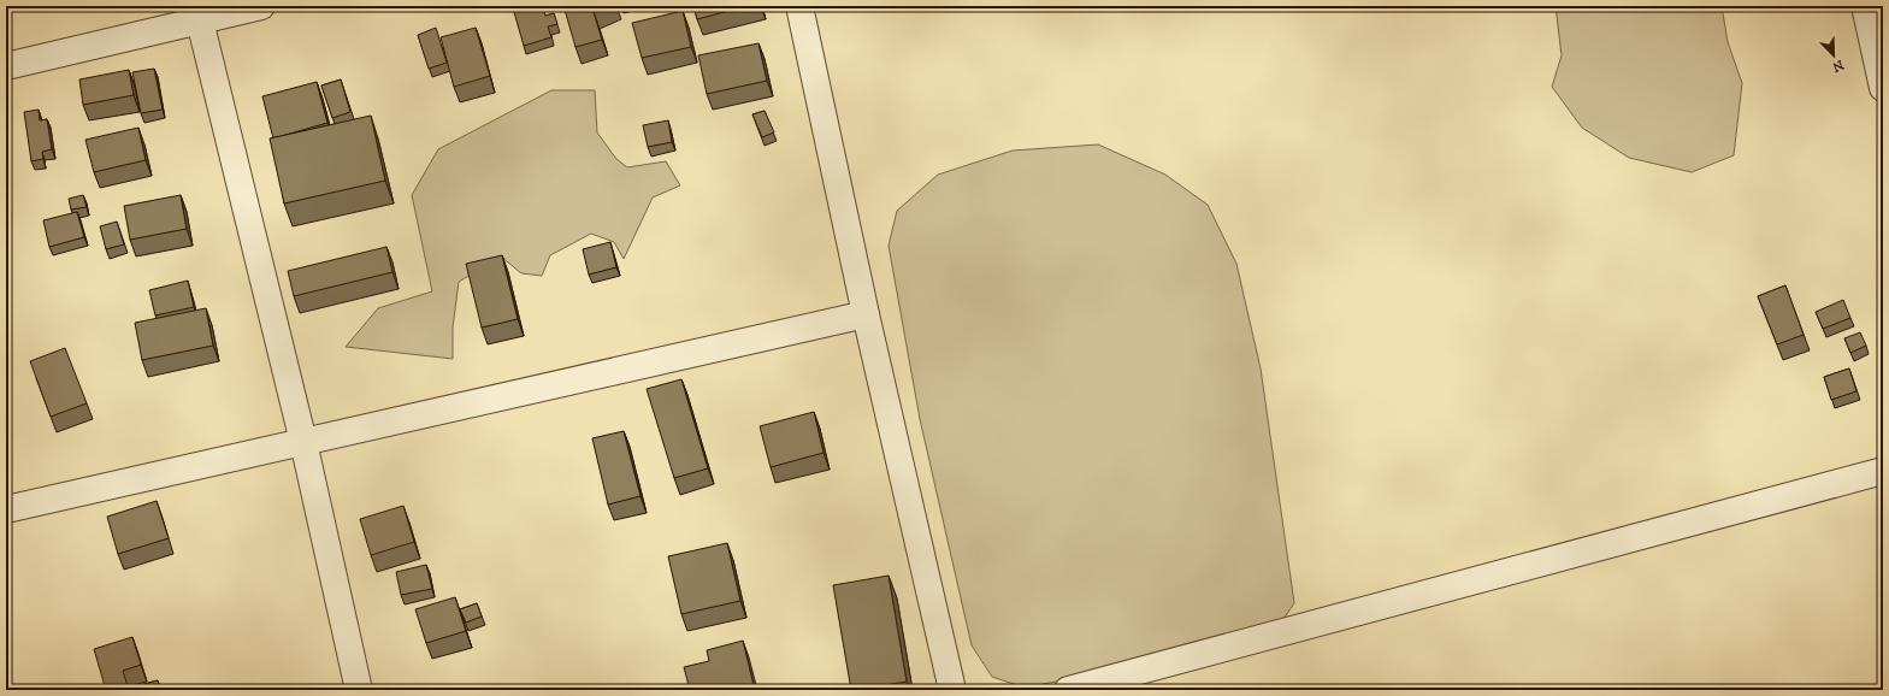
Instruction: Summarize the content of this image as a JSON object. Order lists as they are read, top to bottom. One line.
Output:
{"north":"bottom right"}
